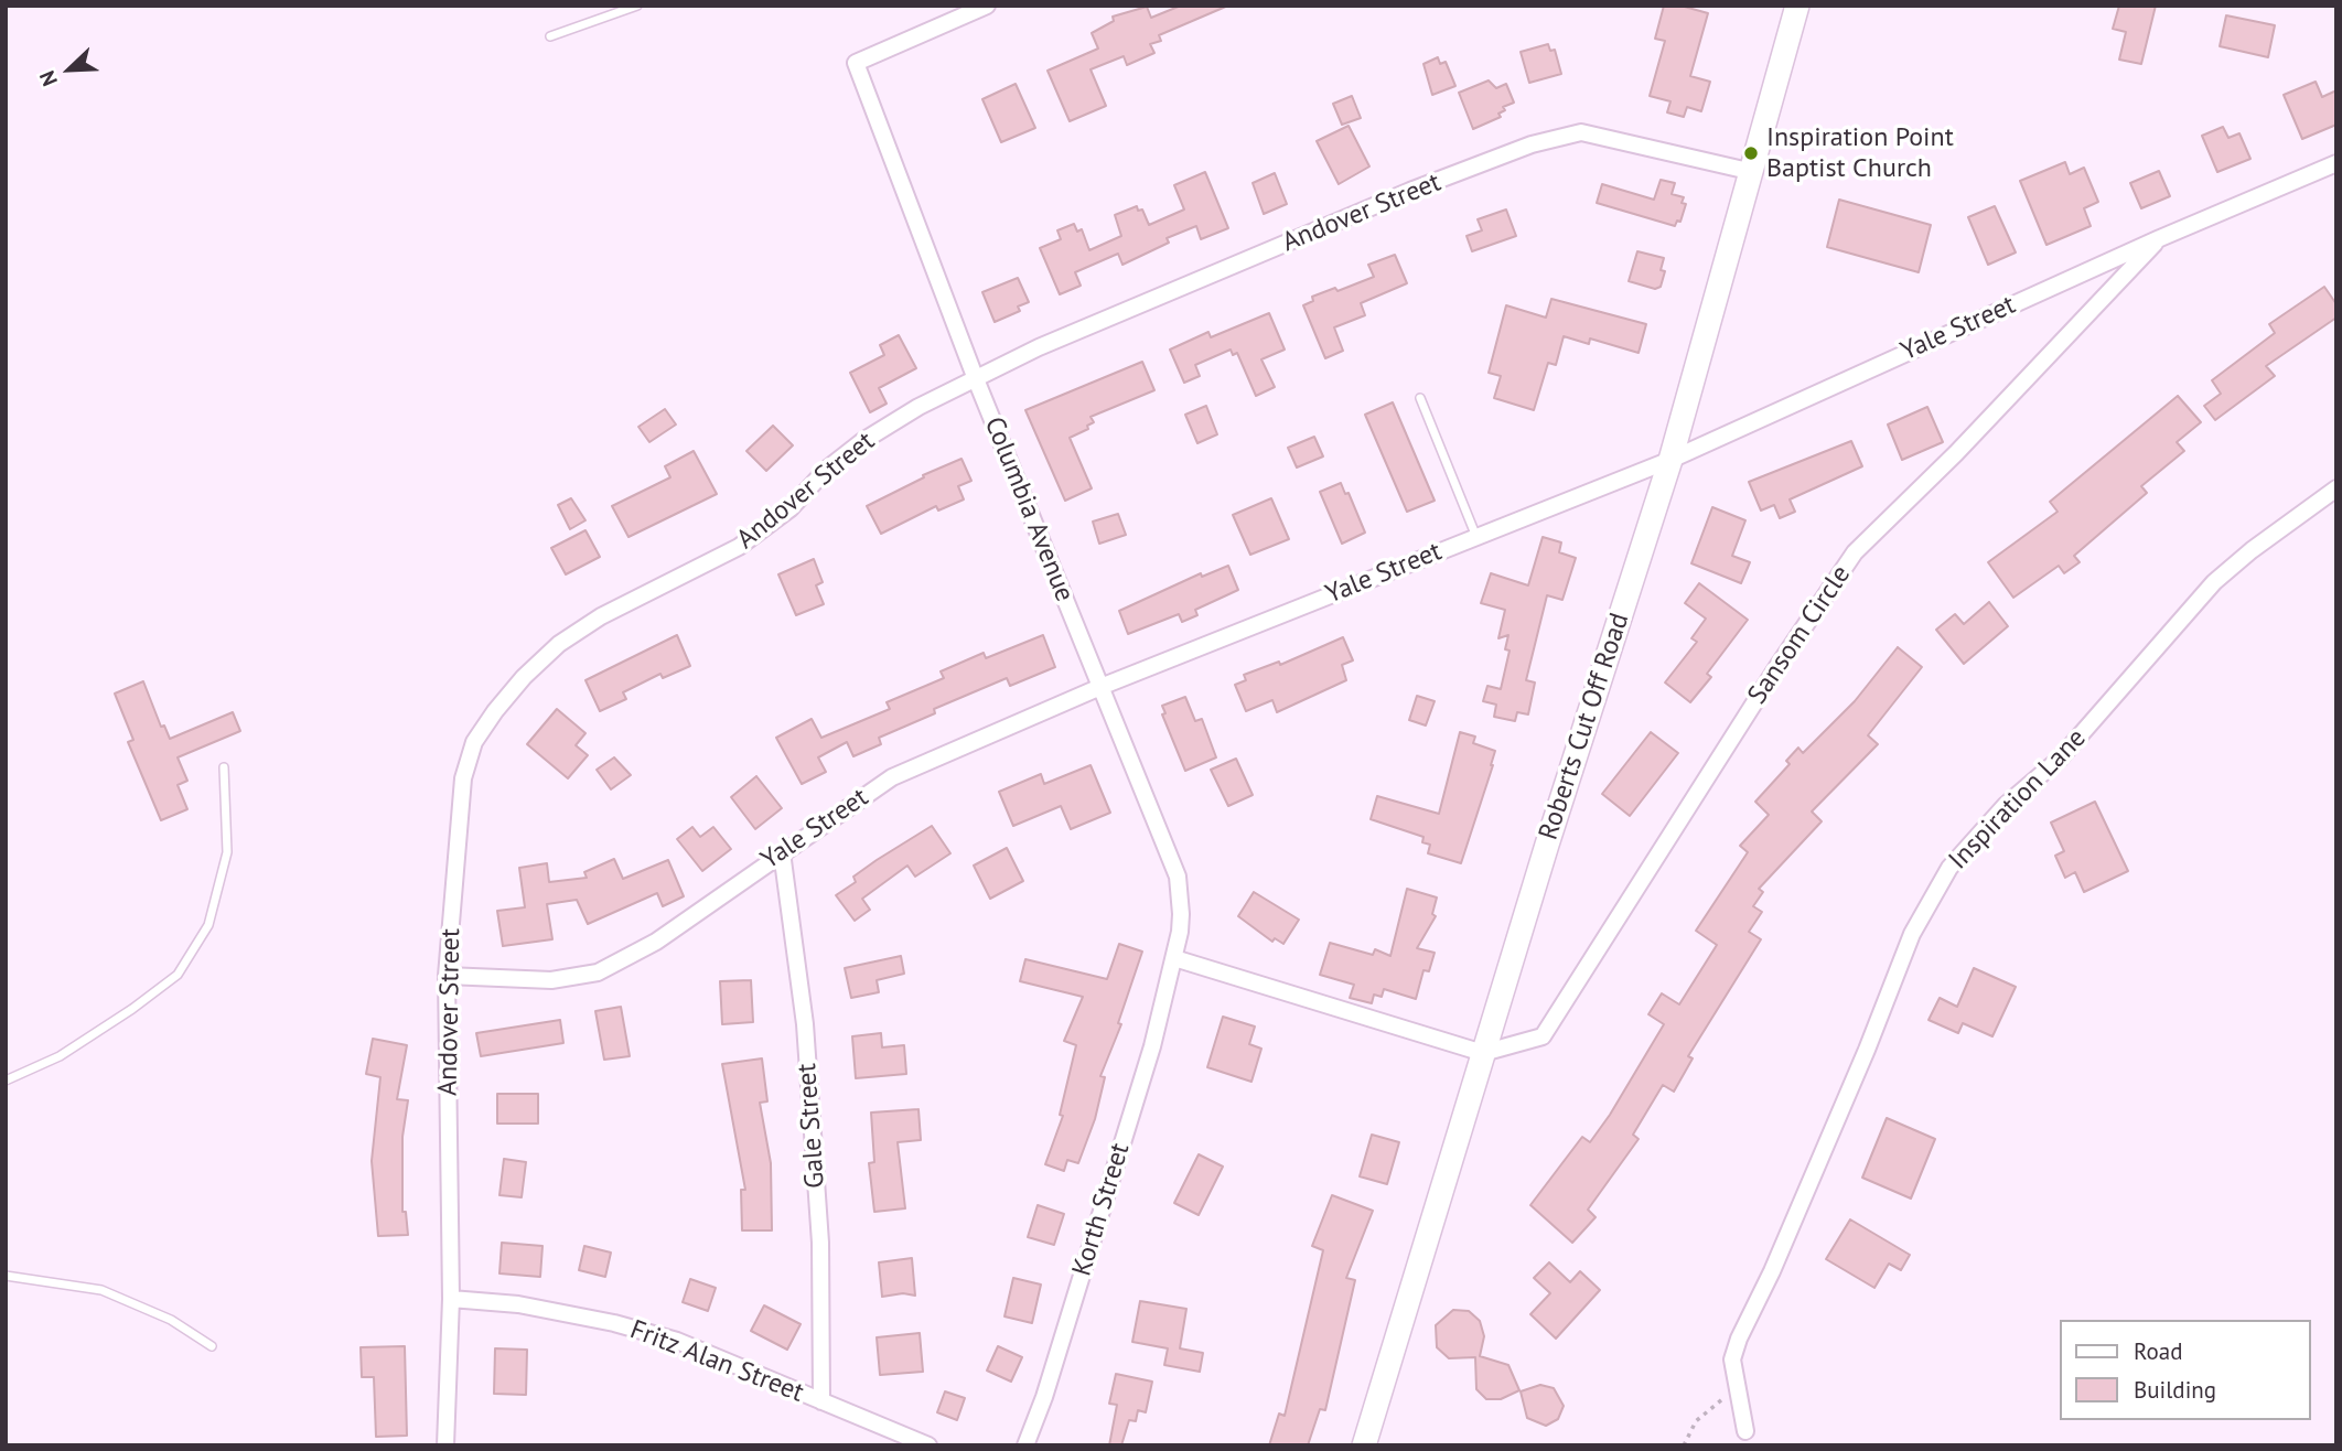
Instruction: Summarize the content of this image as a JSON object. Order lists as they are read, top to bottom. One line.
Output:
{"streets":{"street":["Andover Street","Yale Street","Columbia Avenue","Sansom Circle","Roberts Cut Off Road","Inspiration Lane","Gale Street","Korth Street","Fritz Alan Street"]},"crossings":[["Andover Street","Yale Street"],["Andover Street","Columbia Avenue"],["Andover Street","Roberts Cut Off Road"],["Andover Street","Fritz Alan Street"],["Yale Street","Columbia Avenue"],["Yale Street","Sansom Circle"],["Yale Street","Roberts Cut Off Road"],["Yale Street","Gale Street"],["Columbia Avenue","Korth Street"],["Sansom Circle","Roberts Cut Off Road"],["Gale Street","Fritz Alan Street"]],"places":["Inspiration Point Baptist Church"],"legend":["Road","Building"],"north":"bottom left"}
